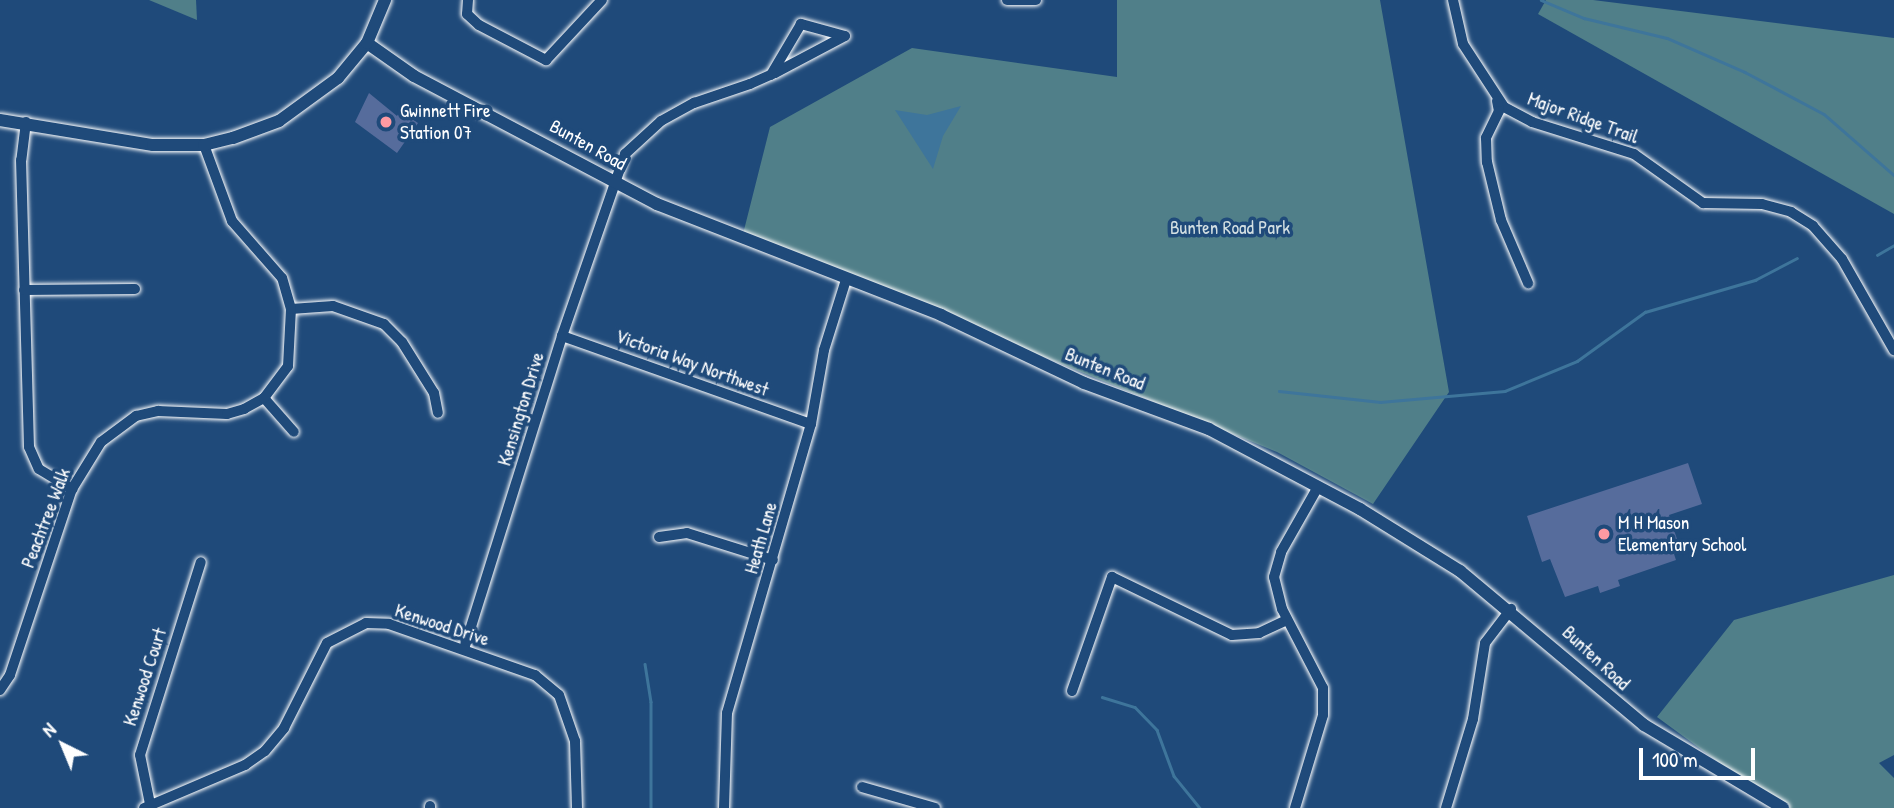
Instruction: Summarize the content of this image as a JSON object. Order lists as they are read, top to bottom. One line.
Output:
{"streets":{"street":["Major Ridge Trail","Bunten Road","Victoria Way Northwest","Kensington Drive","Peachtree Walk","Heath Lane","Kenwood Drive","Kenwood Court"]},"crossings":[["Bunten Road","Kensington Drive"],["Bunten Road","Heath Lane"],["Victoria Way Northwest","Kensington Drive"],["Victoria Way Northwest","Heath Lane"],["Kensington Drive","Kenwood Drive"],["Kenwood Drive","Kenwood Court"]],"parks":["Bunten Road Park"],"places":["Gwinnett Fire Station 07","M H Mason Elementary School"],"scale_bar":"100 m","north":"top left"}
